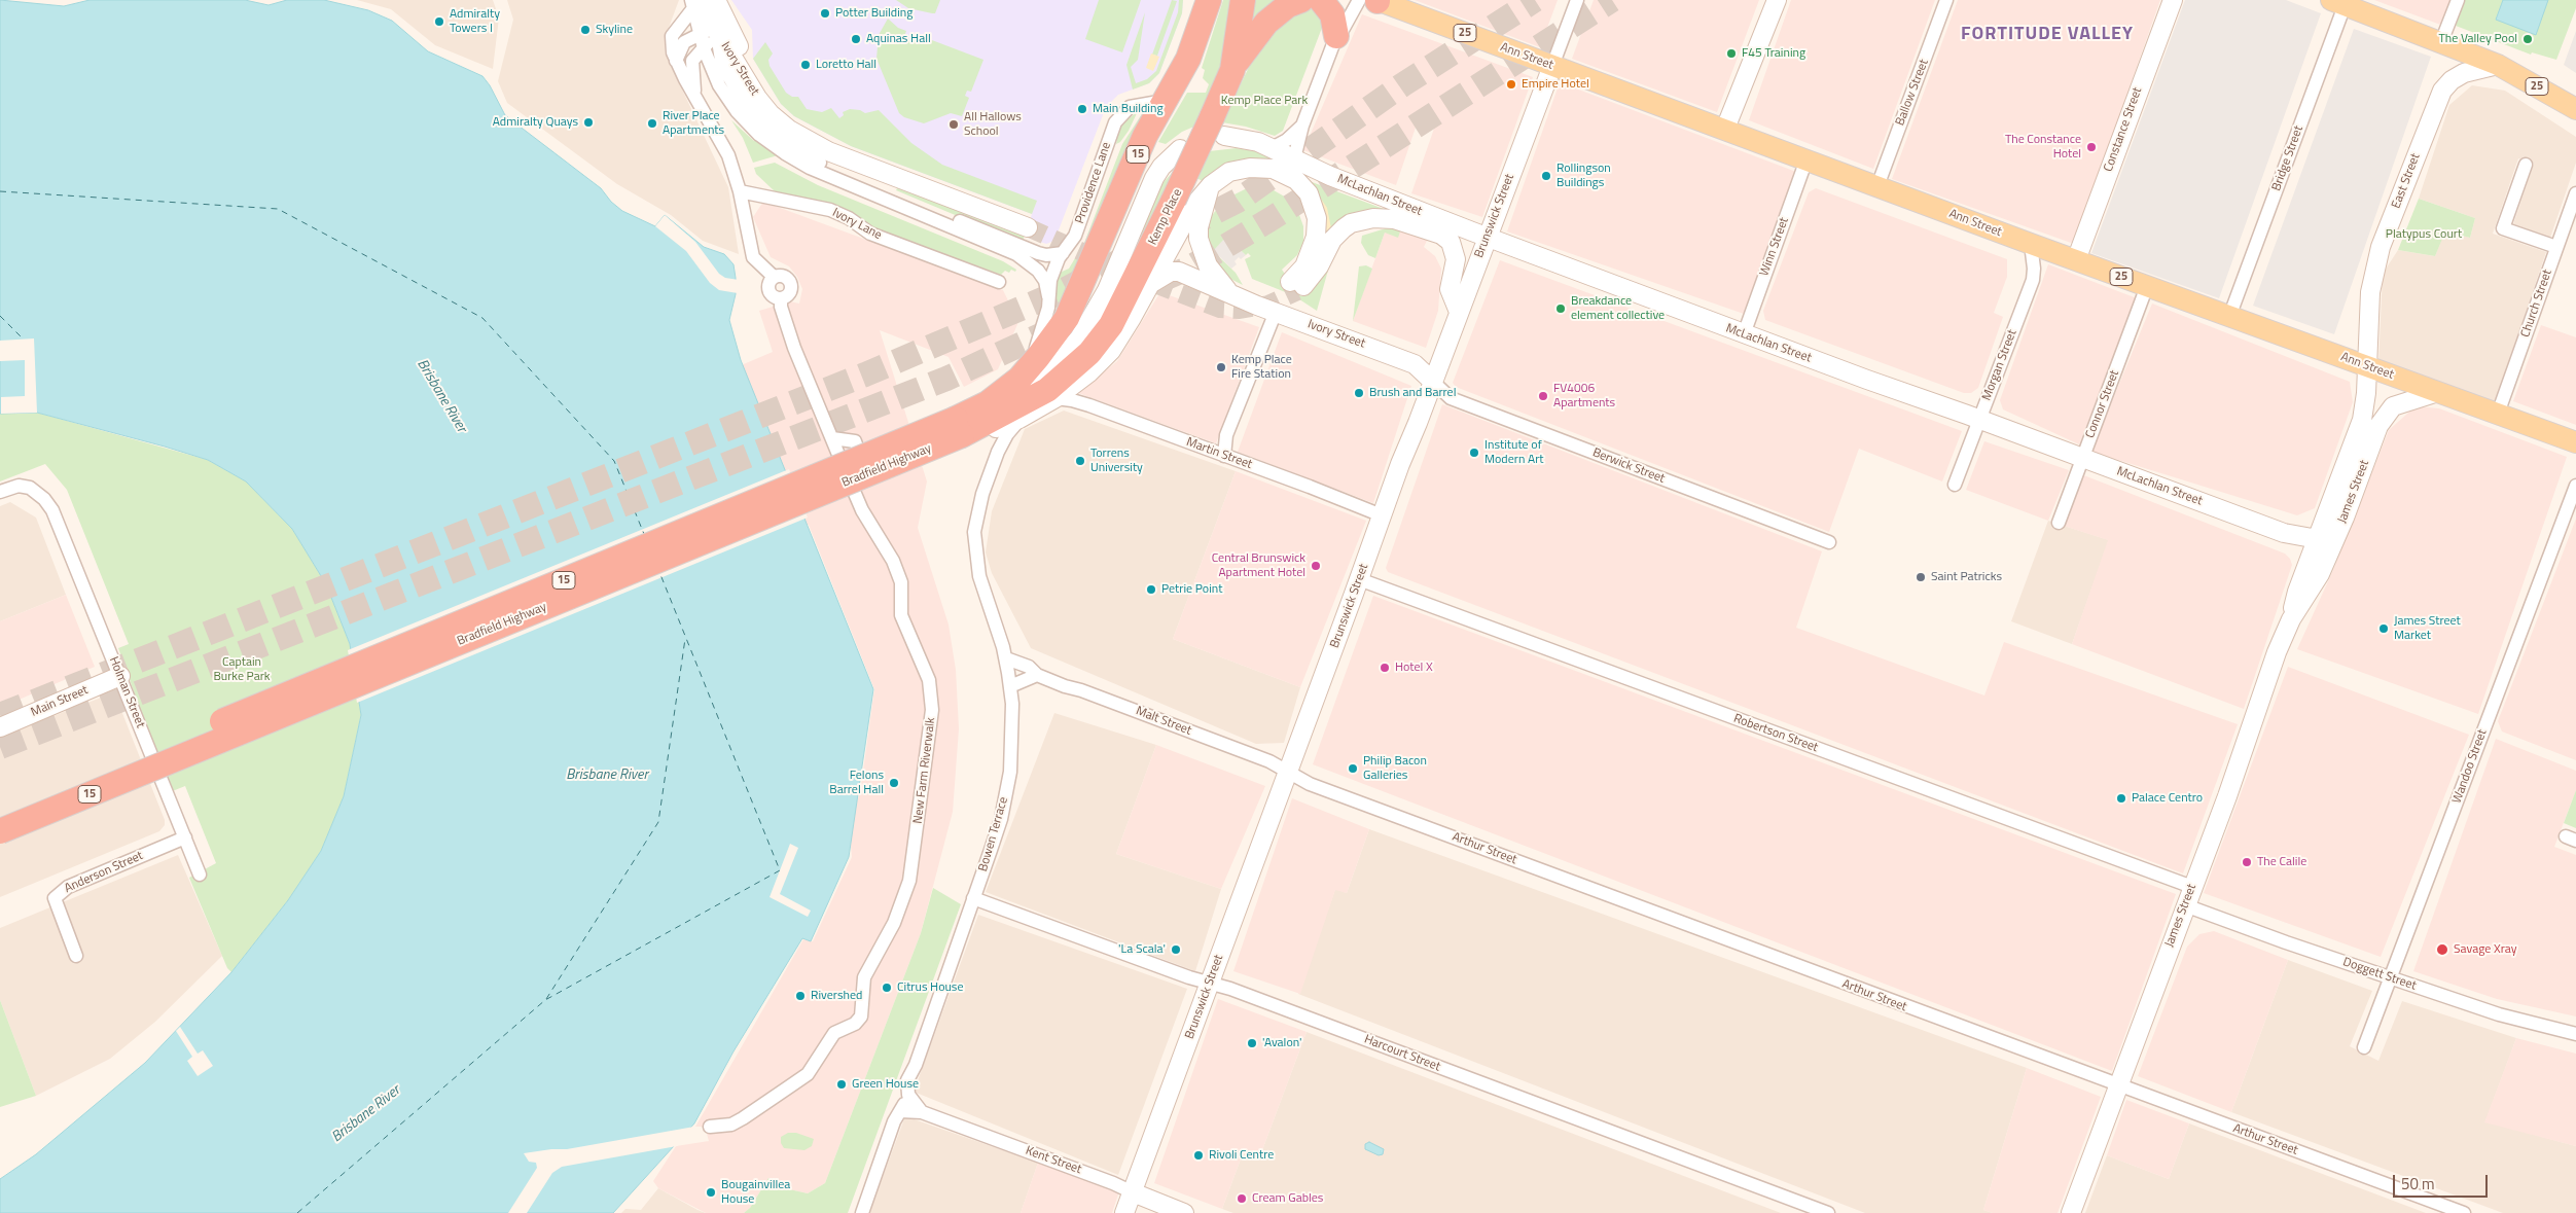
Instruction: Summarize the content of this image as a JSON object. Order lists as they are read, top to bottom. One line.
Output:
{"streets":{"highway":["15","Kemp Place","Bradfield Highway"],"main road":["25","Ann Street","Ivory Street","Constance Street","East Street","McLachlan Street","Brunswick Street","James Street","Main Street","Kent Street"],"street":["Ballow Street","Bridge Street","Providence Lane","Ivory Lane","Winn Street","Church Street","Morgan Street","Connor Street","Martin Street","Berwick Street","Holman Street","Malt Street","Robertson Street","Wandoo Street","New Farm Riverwalk","Bowen Terrace","Arthur Street","Anderson Street","Doggett Street","Harcourt Street"]},"crossings":[["25","East Street"],["Ann Street","Ballow Street"],["Ann Street","Constance Street"],["Ann Street","Bridge Street"],["Ann Street","East Street"],["Ann Street","Brunswick Street"],["Ann Street","Winn Street"],["Ann Street","Church Street"],["Ann Street","Morgan Street"],["Ann Street","Connor Street"],["Ann Street","James Street"],["Ivory Street","Providence Lane"],["Ivory Street","Brunswick Street"],["Ivory Street","Kemp Place"],["Ivory Street","Berwick Street"],["15","Providence Lane"],["15","Bradfield Highway"],["East Street","James Street"],["McLachlan Street","Brunswick Street"],["McLachlan Street","Kemp Place"],["McLachlan Street","Winn Street"],["McLachlan Street","Morgan Street"],["McLachlan Street","Connor Street"],["McLachlan Street","James Street"],["Brunswick Street","Martin Street"],["Brunswick Street","Berwick Street"],["Brunswick Street","Malt Street"],["Brunswick Street","Robertson Street"],["Brunswick Street","Arthur Street"],["Brunswick Street","Harcourt Street"],["Brunswick Street","Kent Street"],["Kemp Place","Martin Street"],["Kemp Place","Bradfield Highway"],["Kemp Place","Bowen Terrace"],["Ivory Lane","New Farm Riverwalk"],["Bradfield Highway","Bowen Terrace"],["James Street","Robertson Street"],["James Street","Arthur Street"],["James Street","Doggett Street"],["Holman Street","Main Street"],["Holman Street","Anderson Street"],["Malt Street","Bowen Terrace"],["Malt Street","Arthur Street"],["Wandoo Street","Doggett Street"],["Bowen Terrace","Harcourt Street"],["Bowen Terrace","Kent Street"]],"districts":["FORTITUDE VALLEY"],"water":["Brisbane River"],"parks":["Kemp Place Park","Platypus Court","Captain Burke Park"],"places":["Potter Building","Admiralty Towers I","Skyline","Aquinas Hall","The Valley Pool","F45 Training","Loretto Hall","Empire Hotel","Main Building","Admiralty Quays","River Place Apartments","All Hallows School","The Constance Hotel","Rollingson Buildings","Breakdance element collective","Kemp Place Fire Station","Brush and Barrel","FV4006 Apartments","Institute of Modern Art","Torrens University","Central Brunswick Apartment Hotel","Saint Patricks","Petrie Point","James Street Market","Hotel X","Philip Bacon Galleries","Felons Barrel Hall","Palace Centro","The Calile","'La Scala'","Savage Xray","Citrus House","Rivershed","'Avalon'","Green House","Rivoli Centre","Bougainvillea House","Cream Gables"],"scale_bar":"50 m"}
